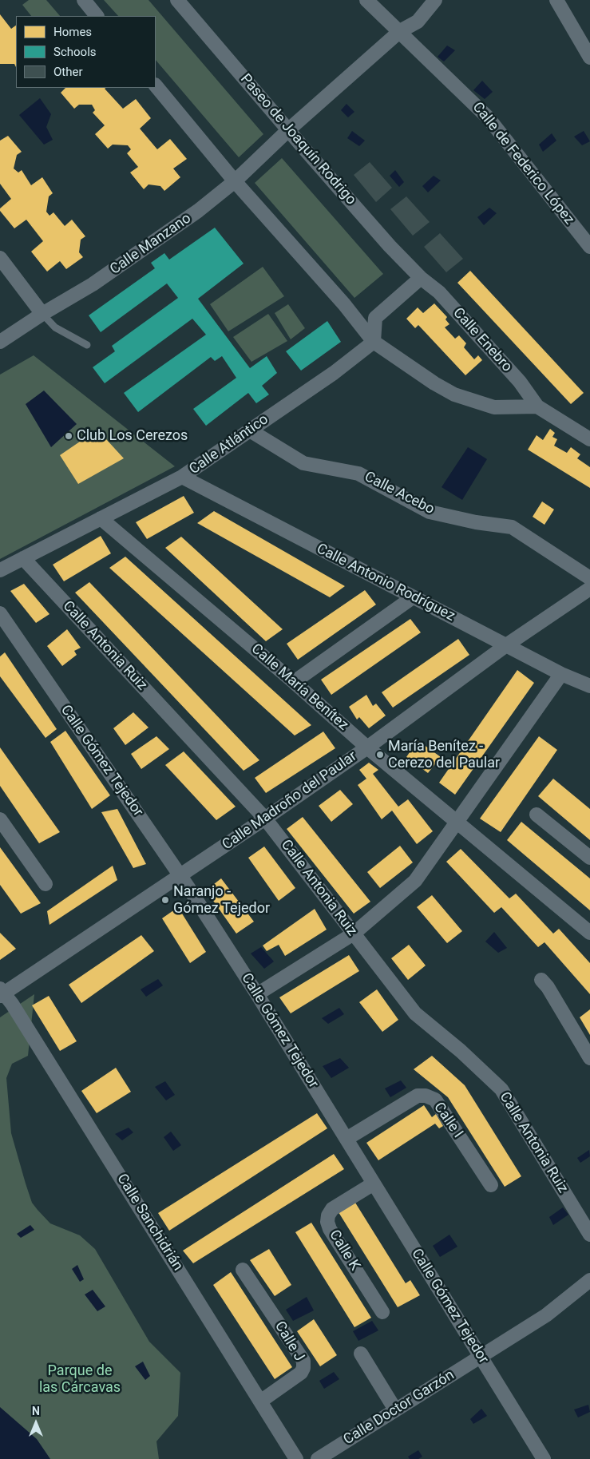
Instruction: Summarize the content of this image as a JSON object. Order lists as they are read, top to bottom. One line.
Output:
{"streets":{"street":["Paseo de Joaquín Rodrigo","Calle de Federico López","Calle Manzano","Calle Enebro","Calle Atlántico","Calle Acebo","Calle Antonio Rodríguez","Calle Antonia Ruiz","Calle María Benítez","Calle Gómez Tejedor","Calle Madroño del Paular","Calle I","Calle Sanchidrián","Calle K","Calle J","Calle Doctor Garzón"]},"crossings":[["Paseo de Joaquín Rodrigo","Calle Manzano"],["Paseo de Joaquín Rodrigo","Calle Enebro"],["Calle de Federico López","Calle Manzano"],["Calle Atlántico","Calle Acebo"],["Calle Atlántico","Calle Antonio Rodríguez"],["Calle Atlántico","Calle Antonia Ruiz"],["Calle Atlántico","Calle María Benítez"],["Calle Antonio Rodríguez","Calle Madroño del Paular"],["Calle Antonia Ruiz","Calle Madroño del Paular"],["Calle María Benítez","Calle Madroño del Paular"],["Calle Gómez Tejedor","Calle Madroño del Paular"],["Calle Gómez Tejedor","Calle I"],["Calle Gómez Tejedor","Calle K"],["Calle Gómez Tejedor","Calle Doctor Garzón"],["Calle Madroño del Paular","Calle Sanchidrián"],["Calle Sanchidrián","Calle J"]],"parks":["Parque de las Cárcavas"],"places":["Club Los Cerezos","María Benítez - Cerezo del Paular","Naranjo - Gómez Tejedor"],"legend":["Homes","Schools","Other"],"north":"top"}
